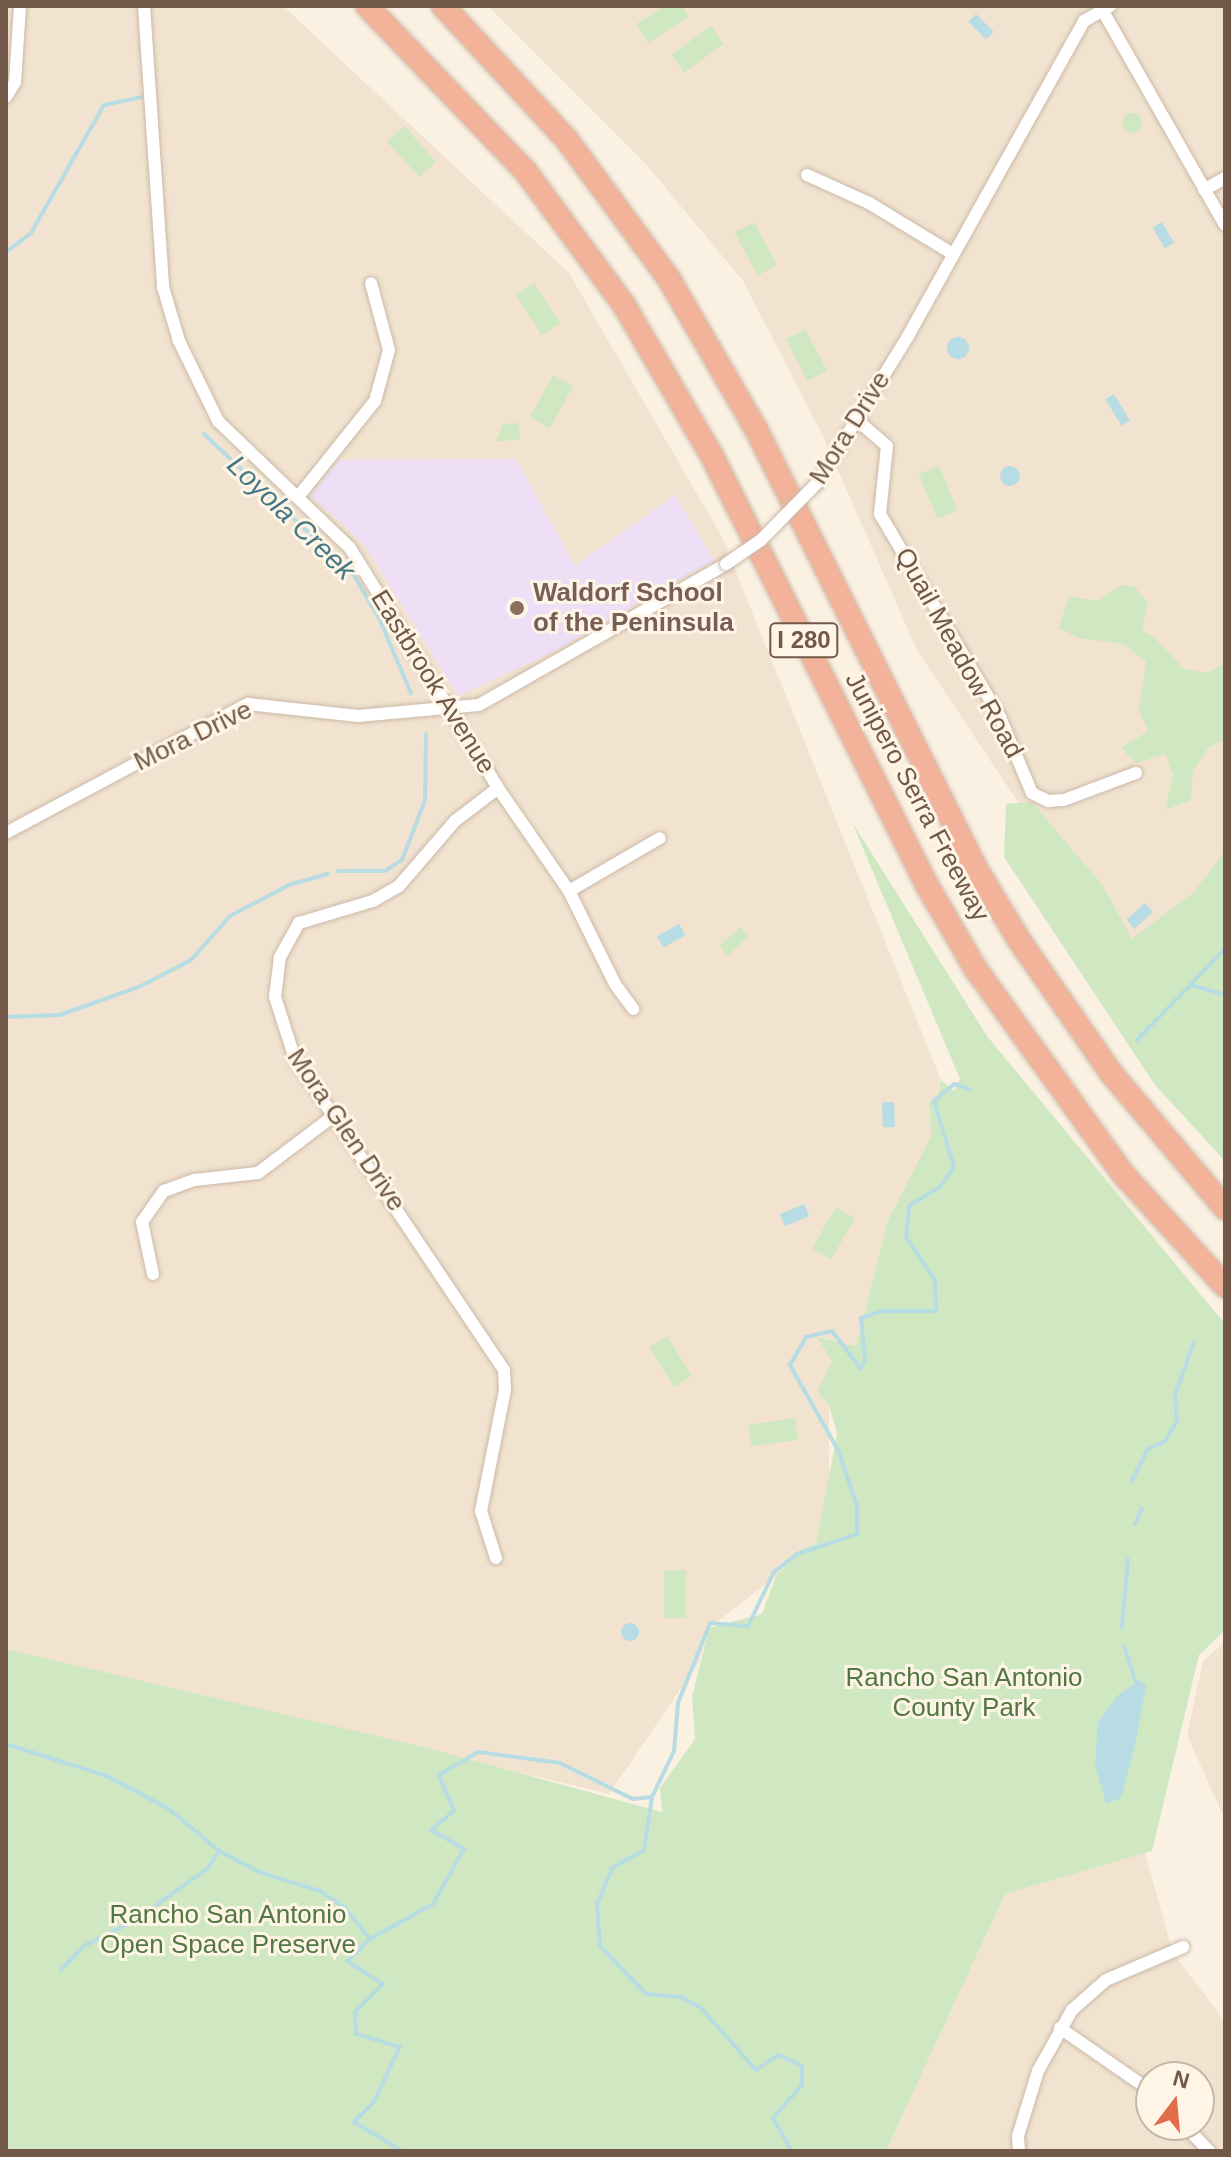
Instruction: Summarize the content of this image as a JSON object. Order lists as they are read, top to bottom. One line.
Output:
{"streets":{"highway":["I 280","Junipero Serra Freeway"],"street":["Mora Drive","Quail Meadow Road","Eastbrook Avenue","Mora Glen Drive"]},"crossings":[["Mora Drive","Quail Meadow Road"],["Mora Drive","Eastbrook Avenue"],["Eastbrook Avenue","Mora Glen Drive"]],"water":["Loyola Creek"],"parks":["Rancho San Antonio County Park","Rancho San Antonio Open Space Preserve"],"places":["Waldorf School of the Peninsula"],"north":"top"}
